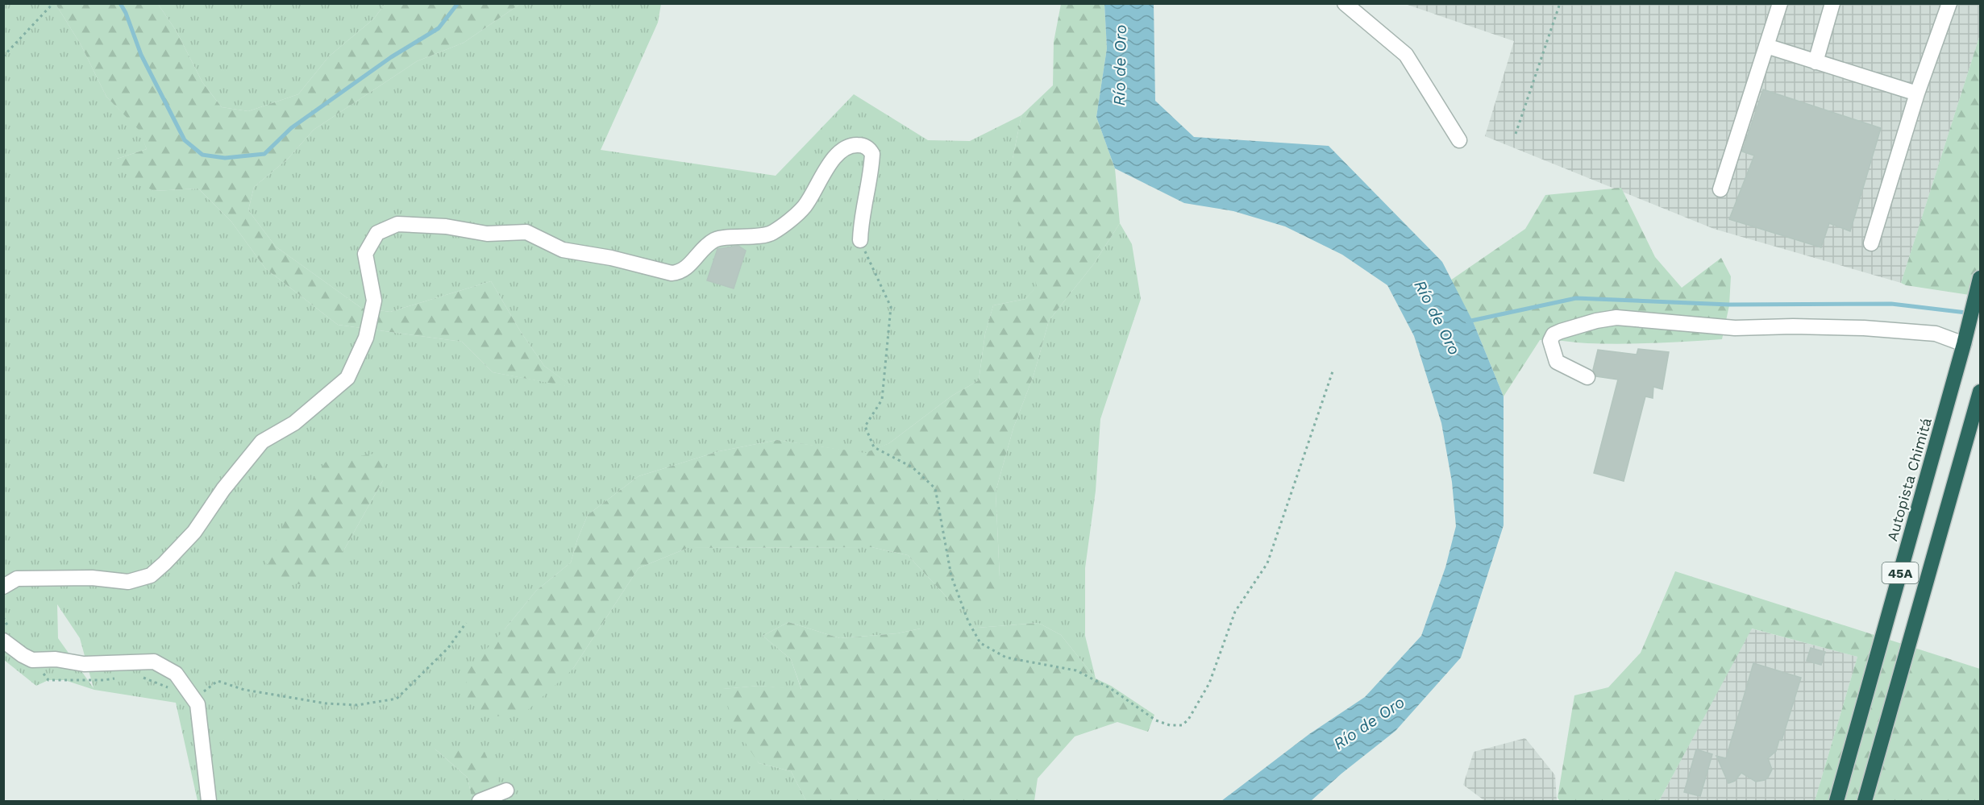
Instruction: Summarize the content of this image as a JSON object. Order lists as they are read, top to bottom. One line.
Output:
{"streets":{"highway":["Autopista Chimitá","45A"]},"water":["Río de Oro"]}
